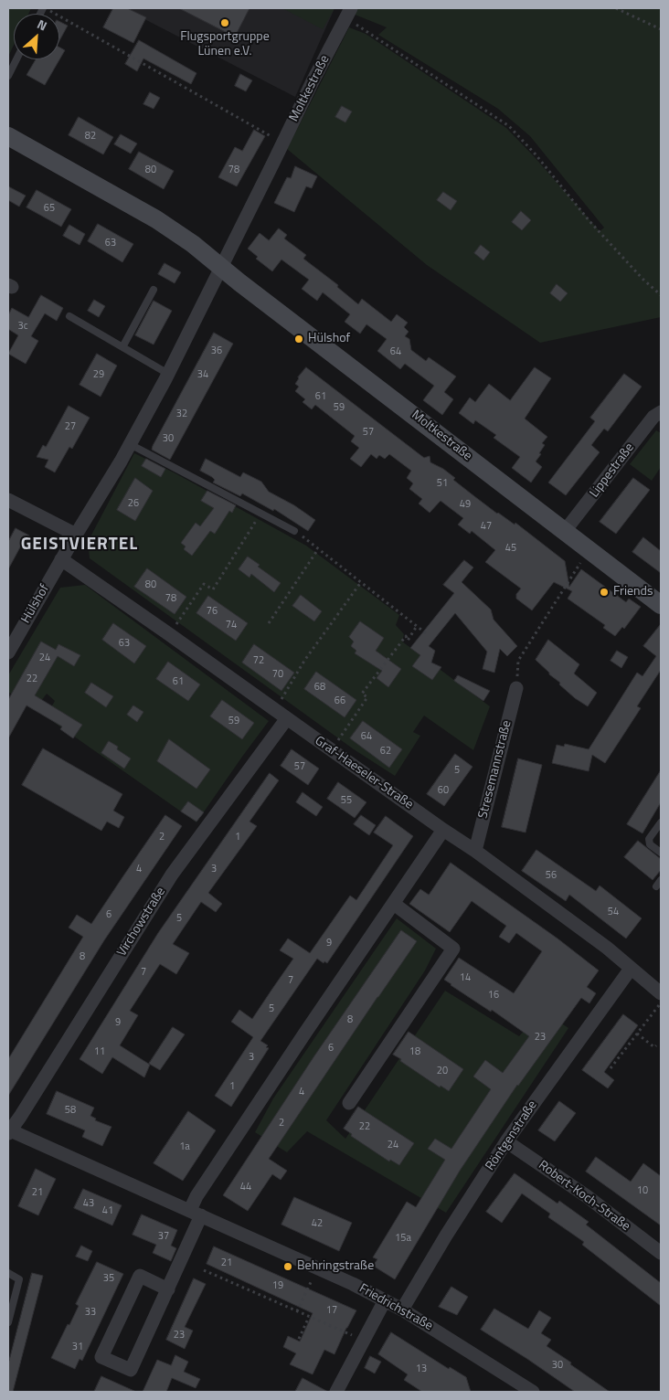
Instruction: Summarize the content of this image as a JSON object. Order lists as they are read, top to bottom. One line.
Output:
{"streets":{"street":["Moltkestraße","Lippestraße","Hülshof","Stresemannstraße","Graf-Haeseler-Straße","Virchowstraße","Röntgenstraße","Robert-Koch-Straße","Friedrichstraße"]},"crossings":[["Moltkestraße","Lippestraße"],["Moltkestraße","Hülshof"],["Hülshof","Graf-Haeseler-Straße"],["Stresemannstraße","Graf-Haeseler-Straße"],["Graf-Haeseler-Straße","Virchowstraße"],["Graf-Haeseler-Straße","Röntgenstraße"],["Virchowstraße","Friedrichstraße"],["Röntgenstraße","Robert-Koch-Straße"],["Röntgenstraße","Friedrichstraße"]],"districts":["GEISTVIERTEL"],"places":["Flugsportgruppe Lünen e.V.","Hülshof","Friends","Behringstraße"],"house_numbers":["82","80","78","65","63","3c","36","64","29","34","61","59","32","27","57","30","51","26","49","47","45","80","78","76","74","63","24","72","70","22","61","68","66","59","64","62","57","5","60","55","2","1","4","3","56","54","6","5","9","8","7","14","7","16","5","8","9","23","6","11","18","3","20","1","4","58","2","22","24","1a","44","10","21","43","41","42","37","15a","21","35","19","17","33","23","31","30","13"],"north":"top right"}
